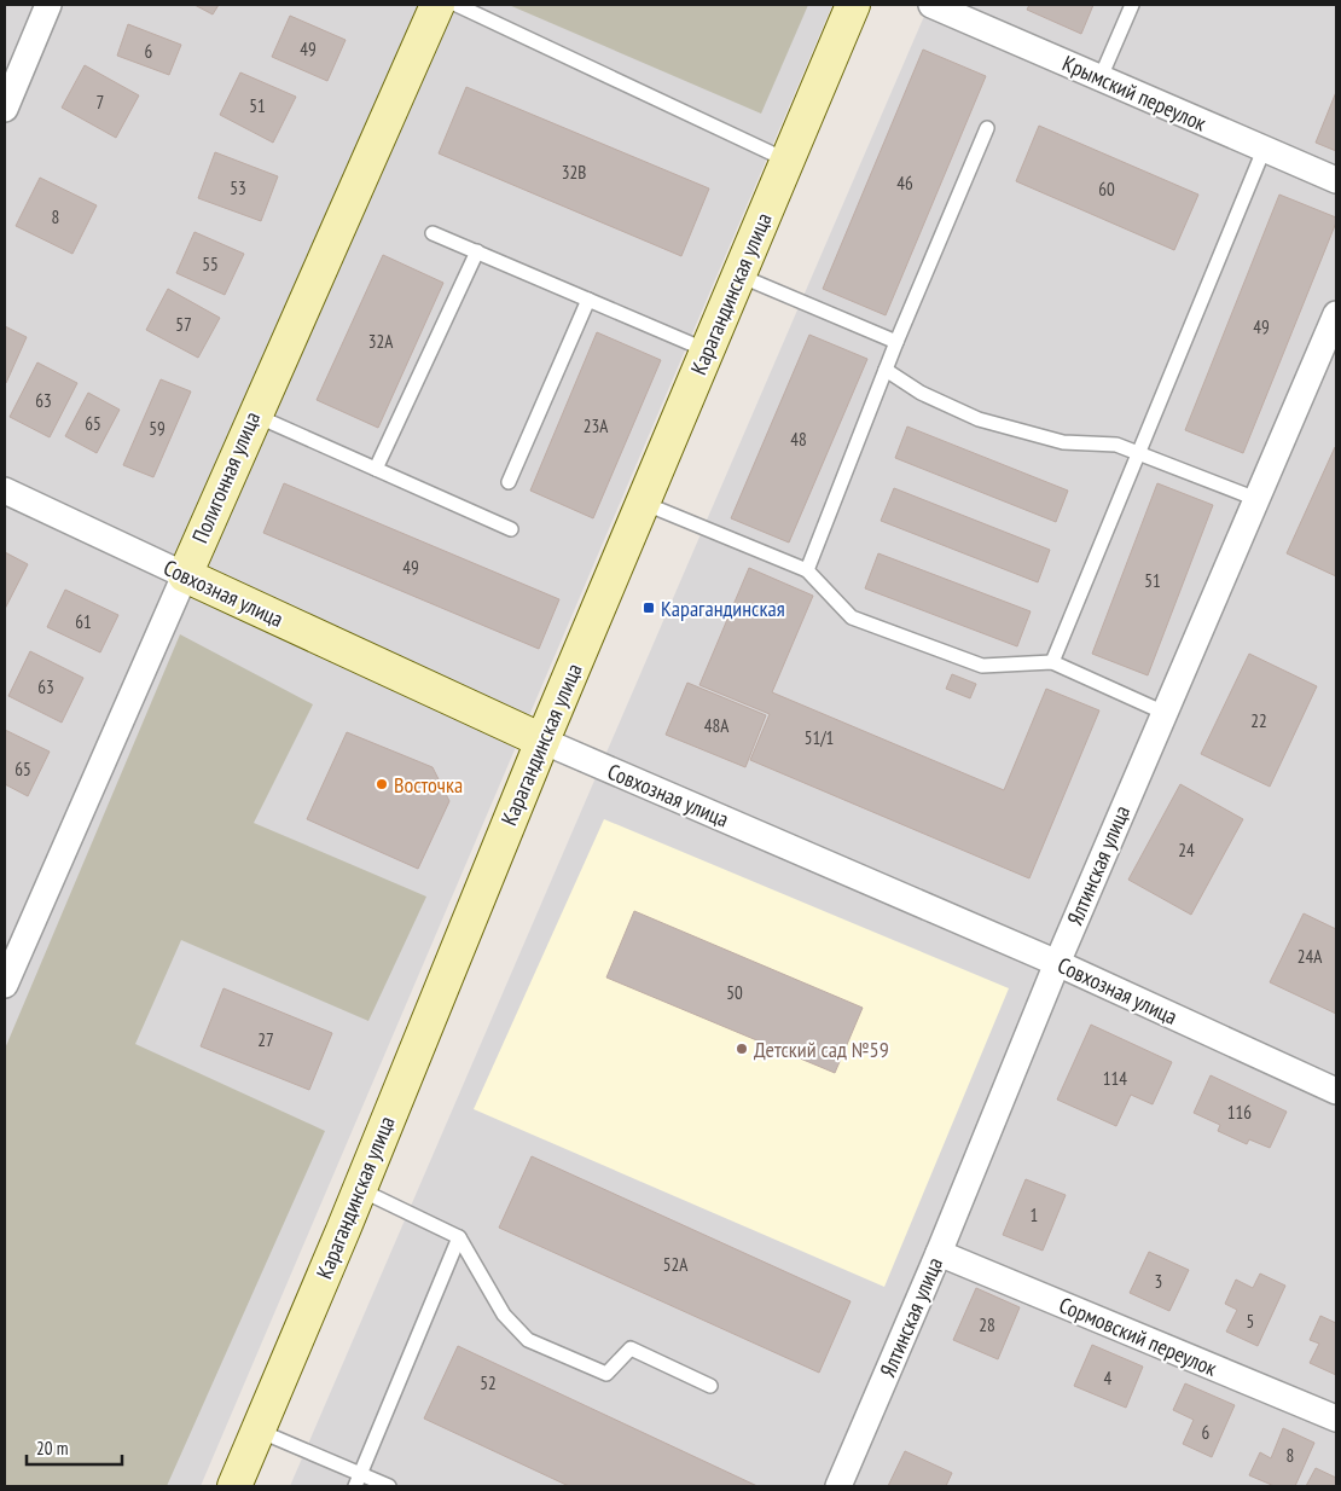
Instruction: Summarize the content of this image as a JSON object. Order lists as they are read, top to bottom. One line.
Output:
{"streets":{"main road":["Карагандинская улица","Полигонная улица","Совхозная улица"],"street":["Крымский переулок","Ялтинская улица","Сормовский переулок"]},"crossings":[["Карагандинская улица","Совхозная улица"],["Полигонная улица","Совхозная улица"],["Совхозная улица","Ялтинская улица"],["Ялтинская улица","Сормовский переулок"]],"places":{"transit":["Карагандинская"],"other":["Восточка","Детский сад №59"]},"house_numbers":["49","6","7","51","32В","46","53","60","8","55","57","49","32А","63","65","23А","59","48","49","51","61","63","22","48А","51/1","65","24","24А","50","27","114","116","1","52А","3","5","28","4","52","6","8"],"scale_bar":"20 m"}
